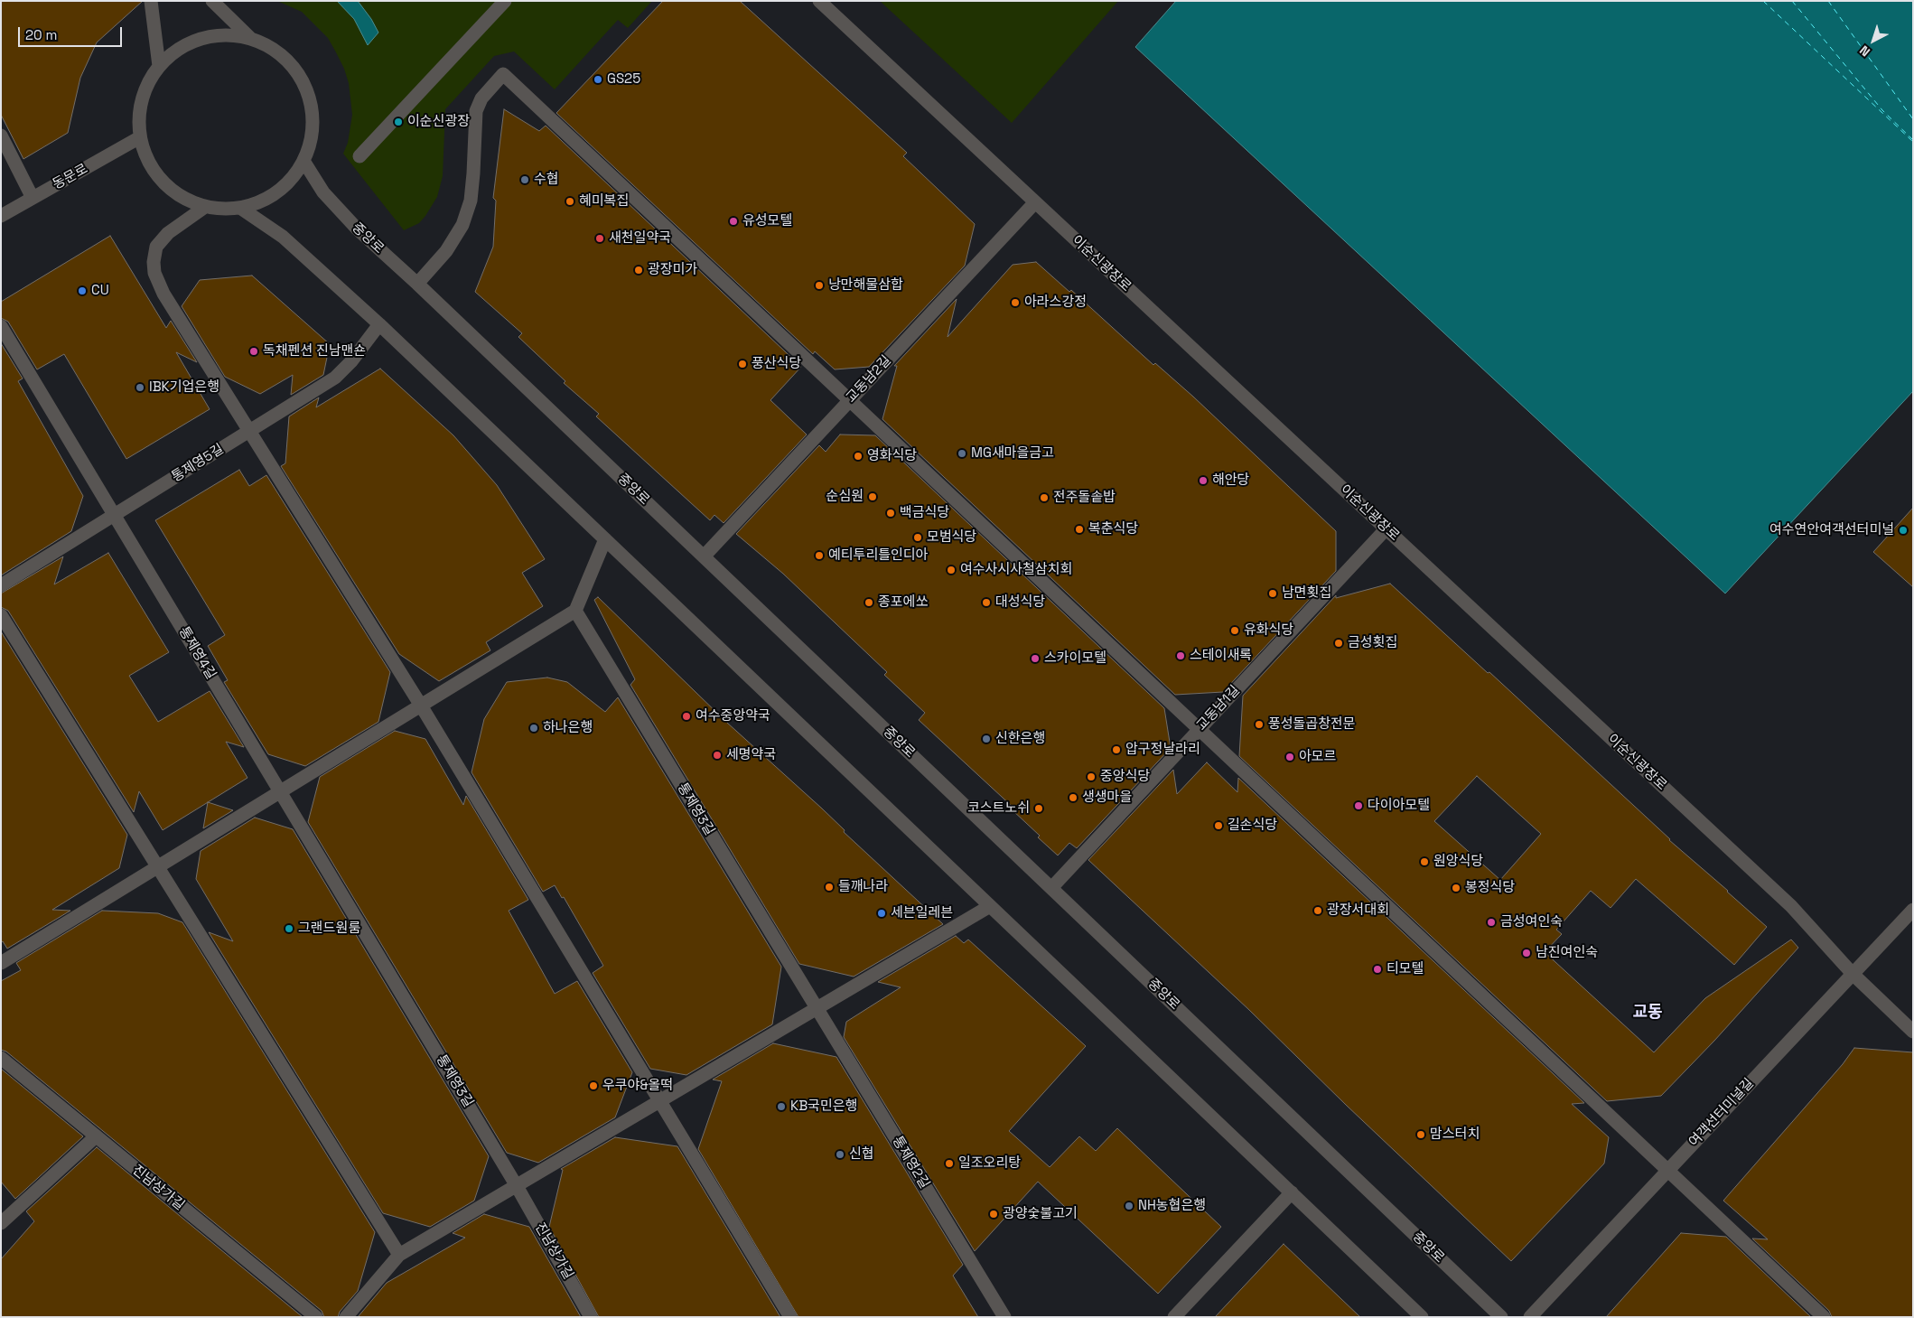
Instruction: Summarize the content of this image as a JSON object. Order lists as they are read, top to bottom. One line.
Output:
{"streets":{"street":["동문로","중앙로","이순신광장로","교동남2길","통제영5길","통제영4길","교동남1길","통제영3길","여객선터미널길","통제영2길","진남상가길"]},"crossings":[["중앙로","교동남2길"],["중앙로","교동남1길"],["이순신광장로","교동남2길"],["이순신광장로","교동남1길"],["이순신광장로","여객선터미널길"],["통제영5길","통제영4길"],["통제영4길","통제영3길"],["통제영3길","통제영2길"],["통제영3길","진남상가길"]],"districts":["교동"],"places":["GS25","이순신광장","수협","혜미복집","유성모텔","새천일약국","광장미가","낭만해물삼합","CU","아라스강정","독채펜션 진남맨숀","풍산식당","IBK기업은행","MG새마을금고","영화식당","해안당","순심원","전주돌솥밥","백금식당","복춘식당","여수연안여객선터미널","모범식당","예티투리틀인디아","여수사시사철삼치회","남면횟집","종포에쏘","대성식당","유화식당","금성횟집","스테이새록","스카이모텔","여수중앙약국","풍성돌곱창전문","하나은행","신한은행","압구정날라리","세명약국","아모르","중앙식당","생생마을","다이아모텔","코스트노쉬","길손식당","원앙식당","들깨나라","봉정식당","광장서대회","세븐일레븐","금성여인숙","그랜드원룸","남진여인숙","티모텔","우쿠야&올떡","KB국민은행","맘스터치","신협","일조오리탕","NH농협은행","광양숯불고기"],"scale_bar":"20 m","north":"bottom left"}
